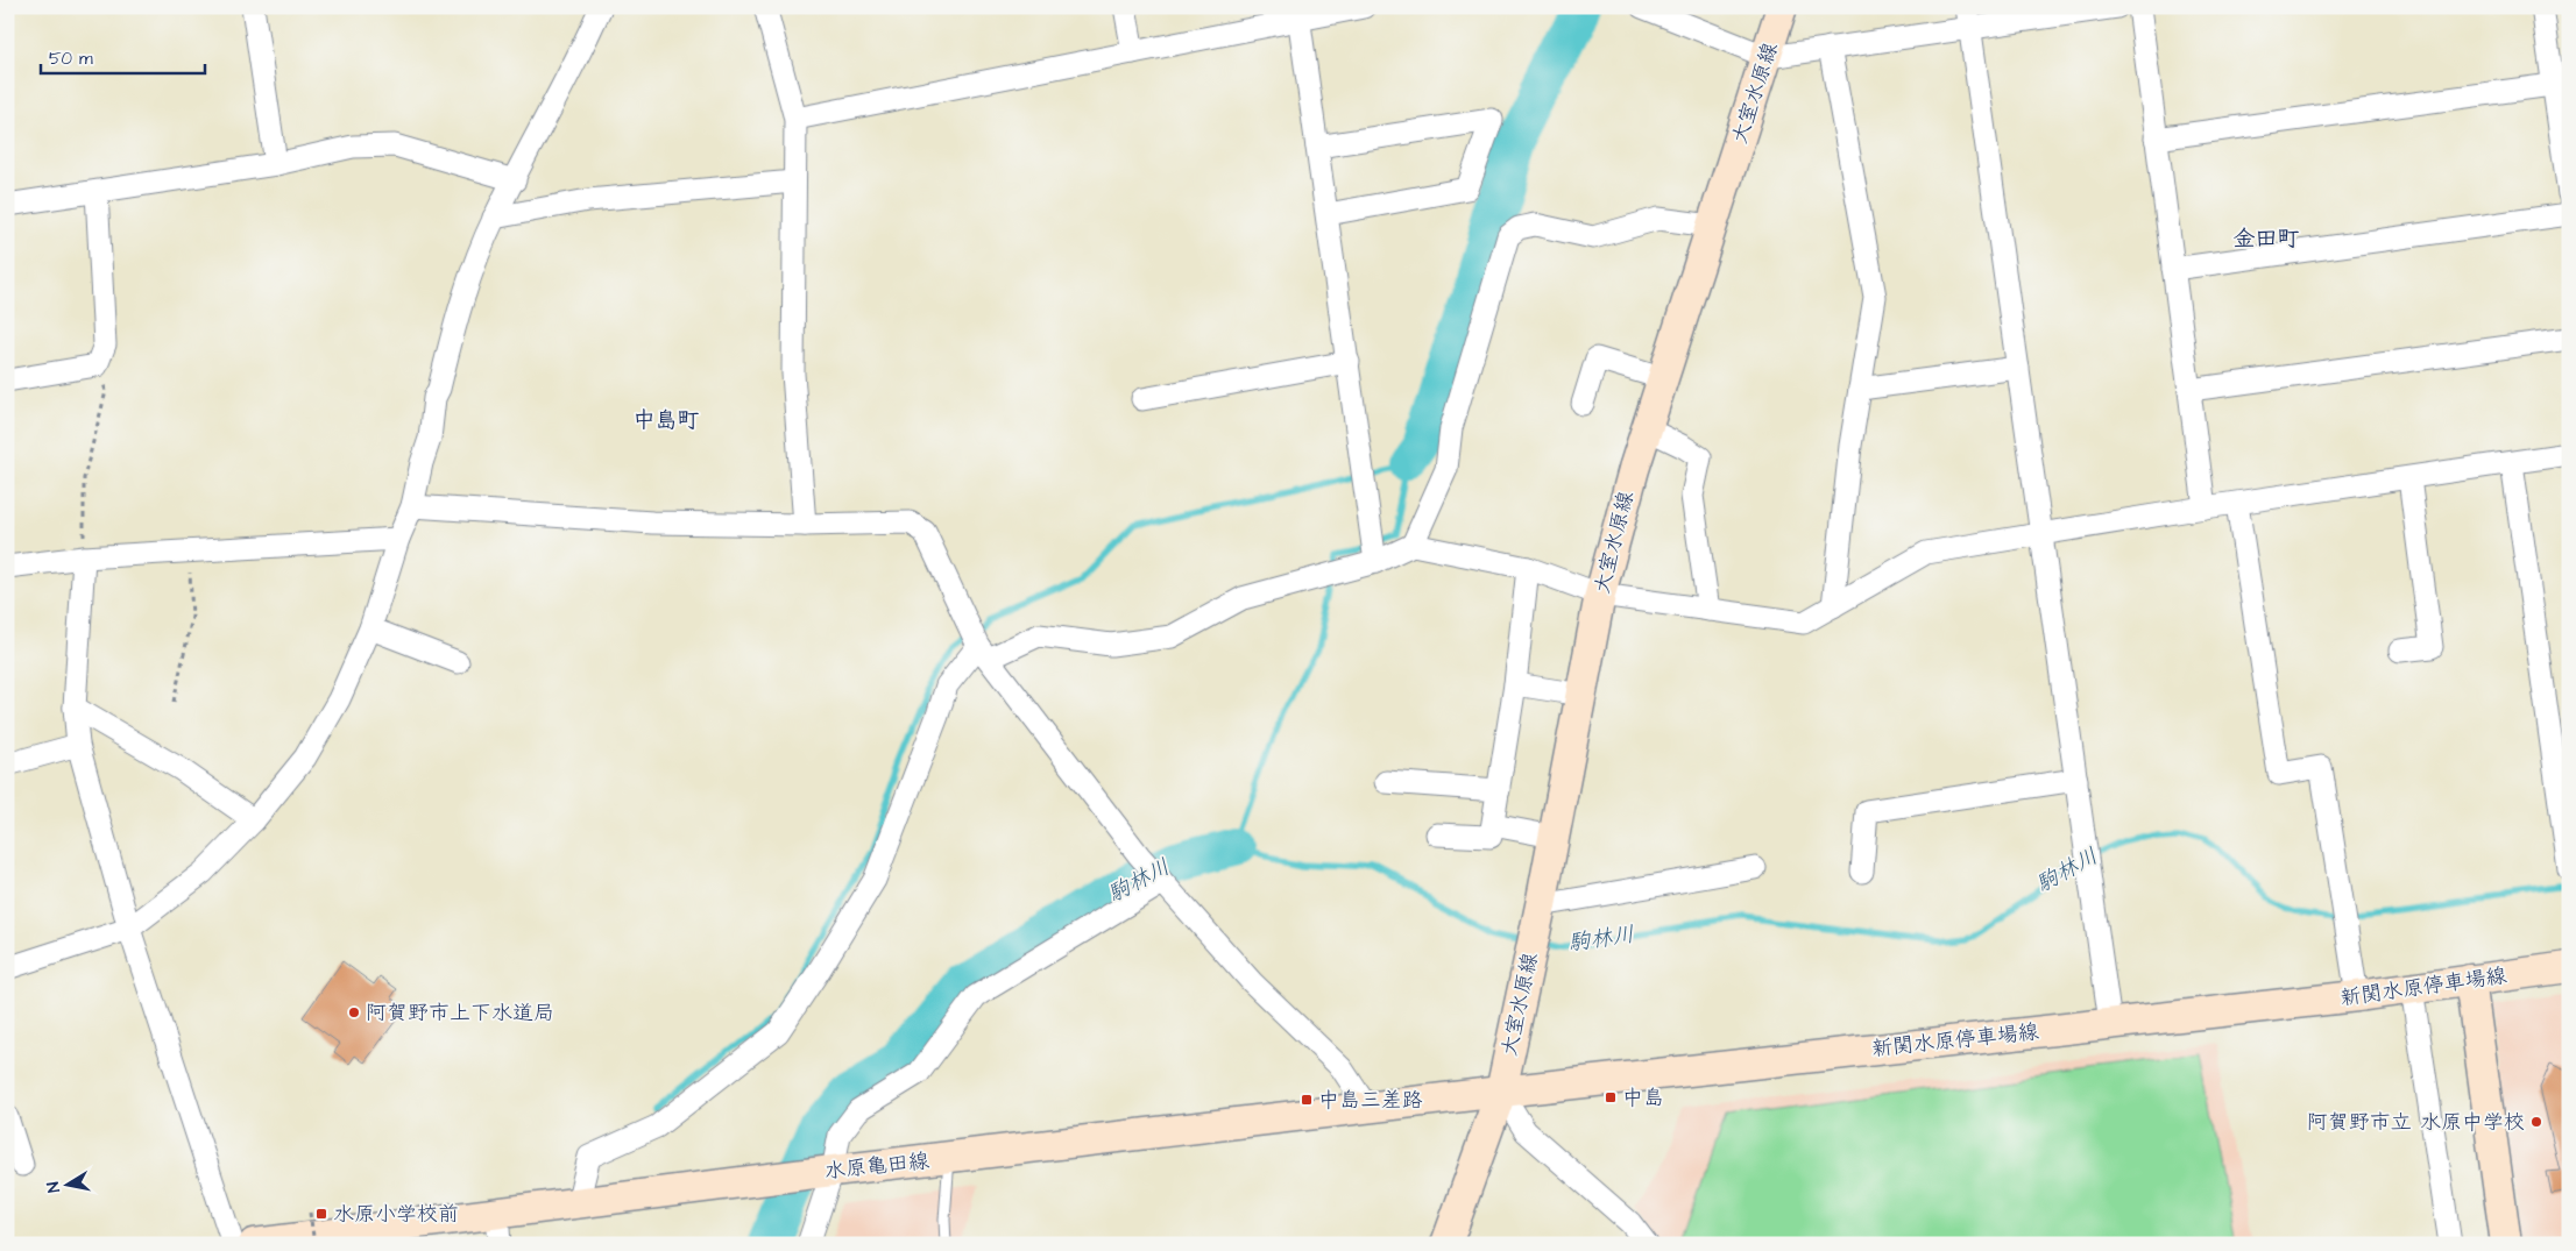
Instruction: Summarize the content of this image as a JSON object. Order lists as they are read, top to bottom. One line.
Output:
{"streets":{"main road":["大室水原線","新関水原停車場線","水原亀田線"]},"crossings":[["大室水原線","新関水原停車場線"],["大室水原線","水原亀田線"],["新関水原停車場線","水原亀田線"]],"districts":["金田町","中島町"],"water":["駒林川"],"places":{"other":["阿賀野市上下水道局","阿賀野市立 水原中学校"],"transit":["中島","中島三差路","水原小学校前"]},"scale_bar":"50 m","north":"left"}
